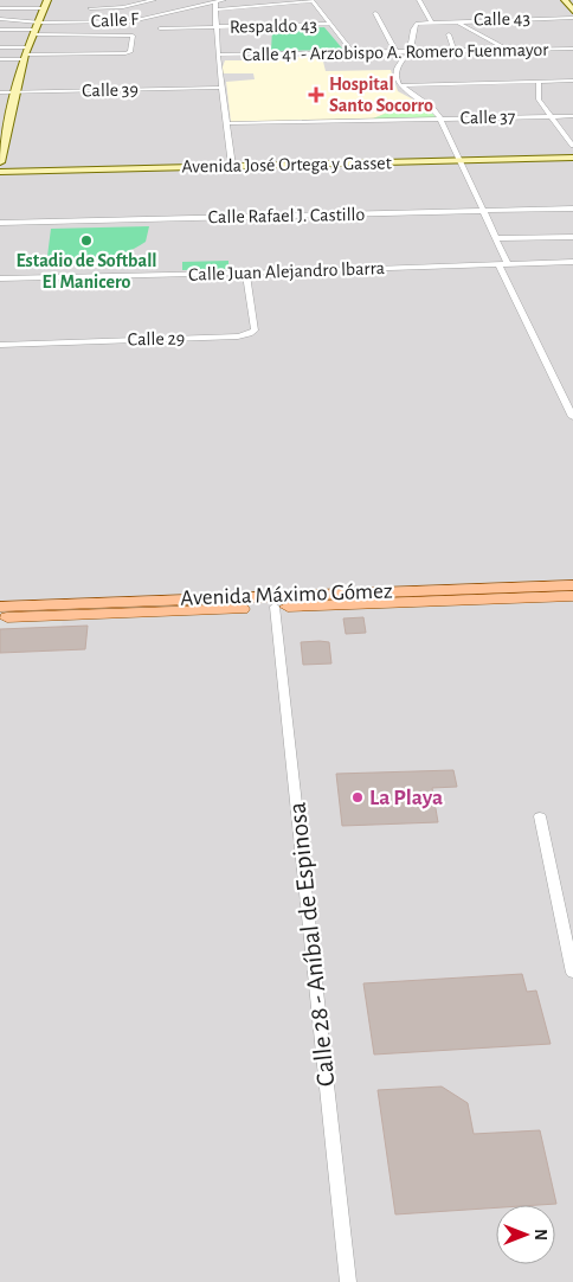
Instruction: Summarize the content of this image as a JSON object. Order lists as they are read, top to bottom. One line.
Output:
{"streets":{"main road":["Avenida José Ortega y Gasset","Avenida Máximo Gómez"],"street":["Calle 43","Calle F","Respaldo 43","Calle 41 - Arzobispo A. Romero Fuenmayor","Calle 39","Calle 37","Calle Rafael J. Castillo","Calle Juan Alejandro lbarra","Calle 29","Calle 28 - Aníbal de Espinosa"]},"crossings":[["Calle Juan Alejandro lbarra","Calle 29"],["Avenida Máximo Gómez","Calle 28 - Aníbal de Espinosa"]],"places":{"health":["Hospital Santo Socorro"],"other":["Estadio de Softball El Manicero","La Playa"]},"north":"right"}
